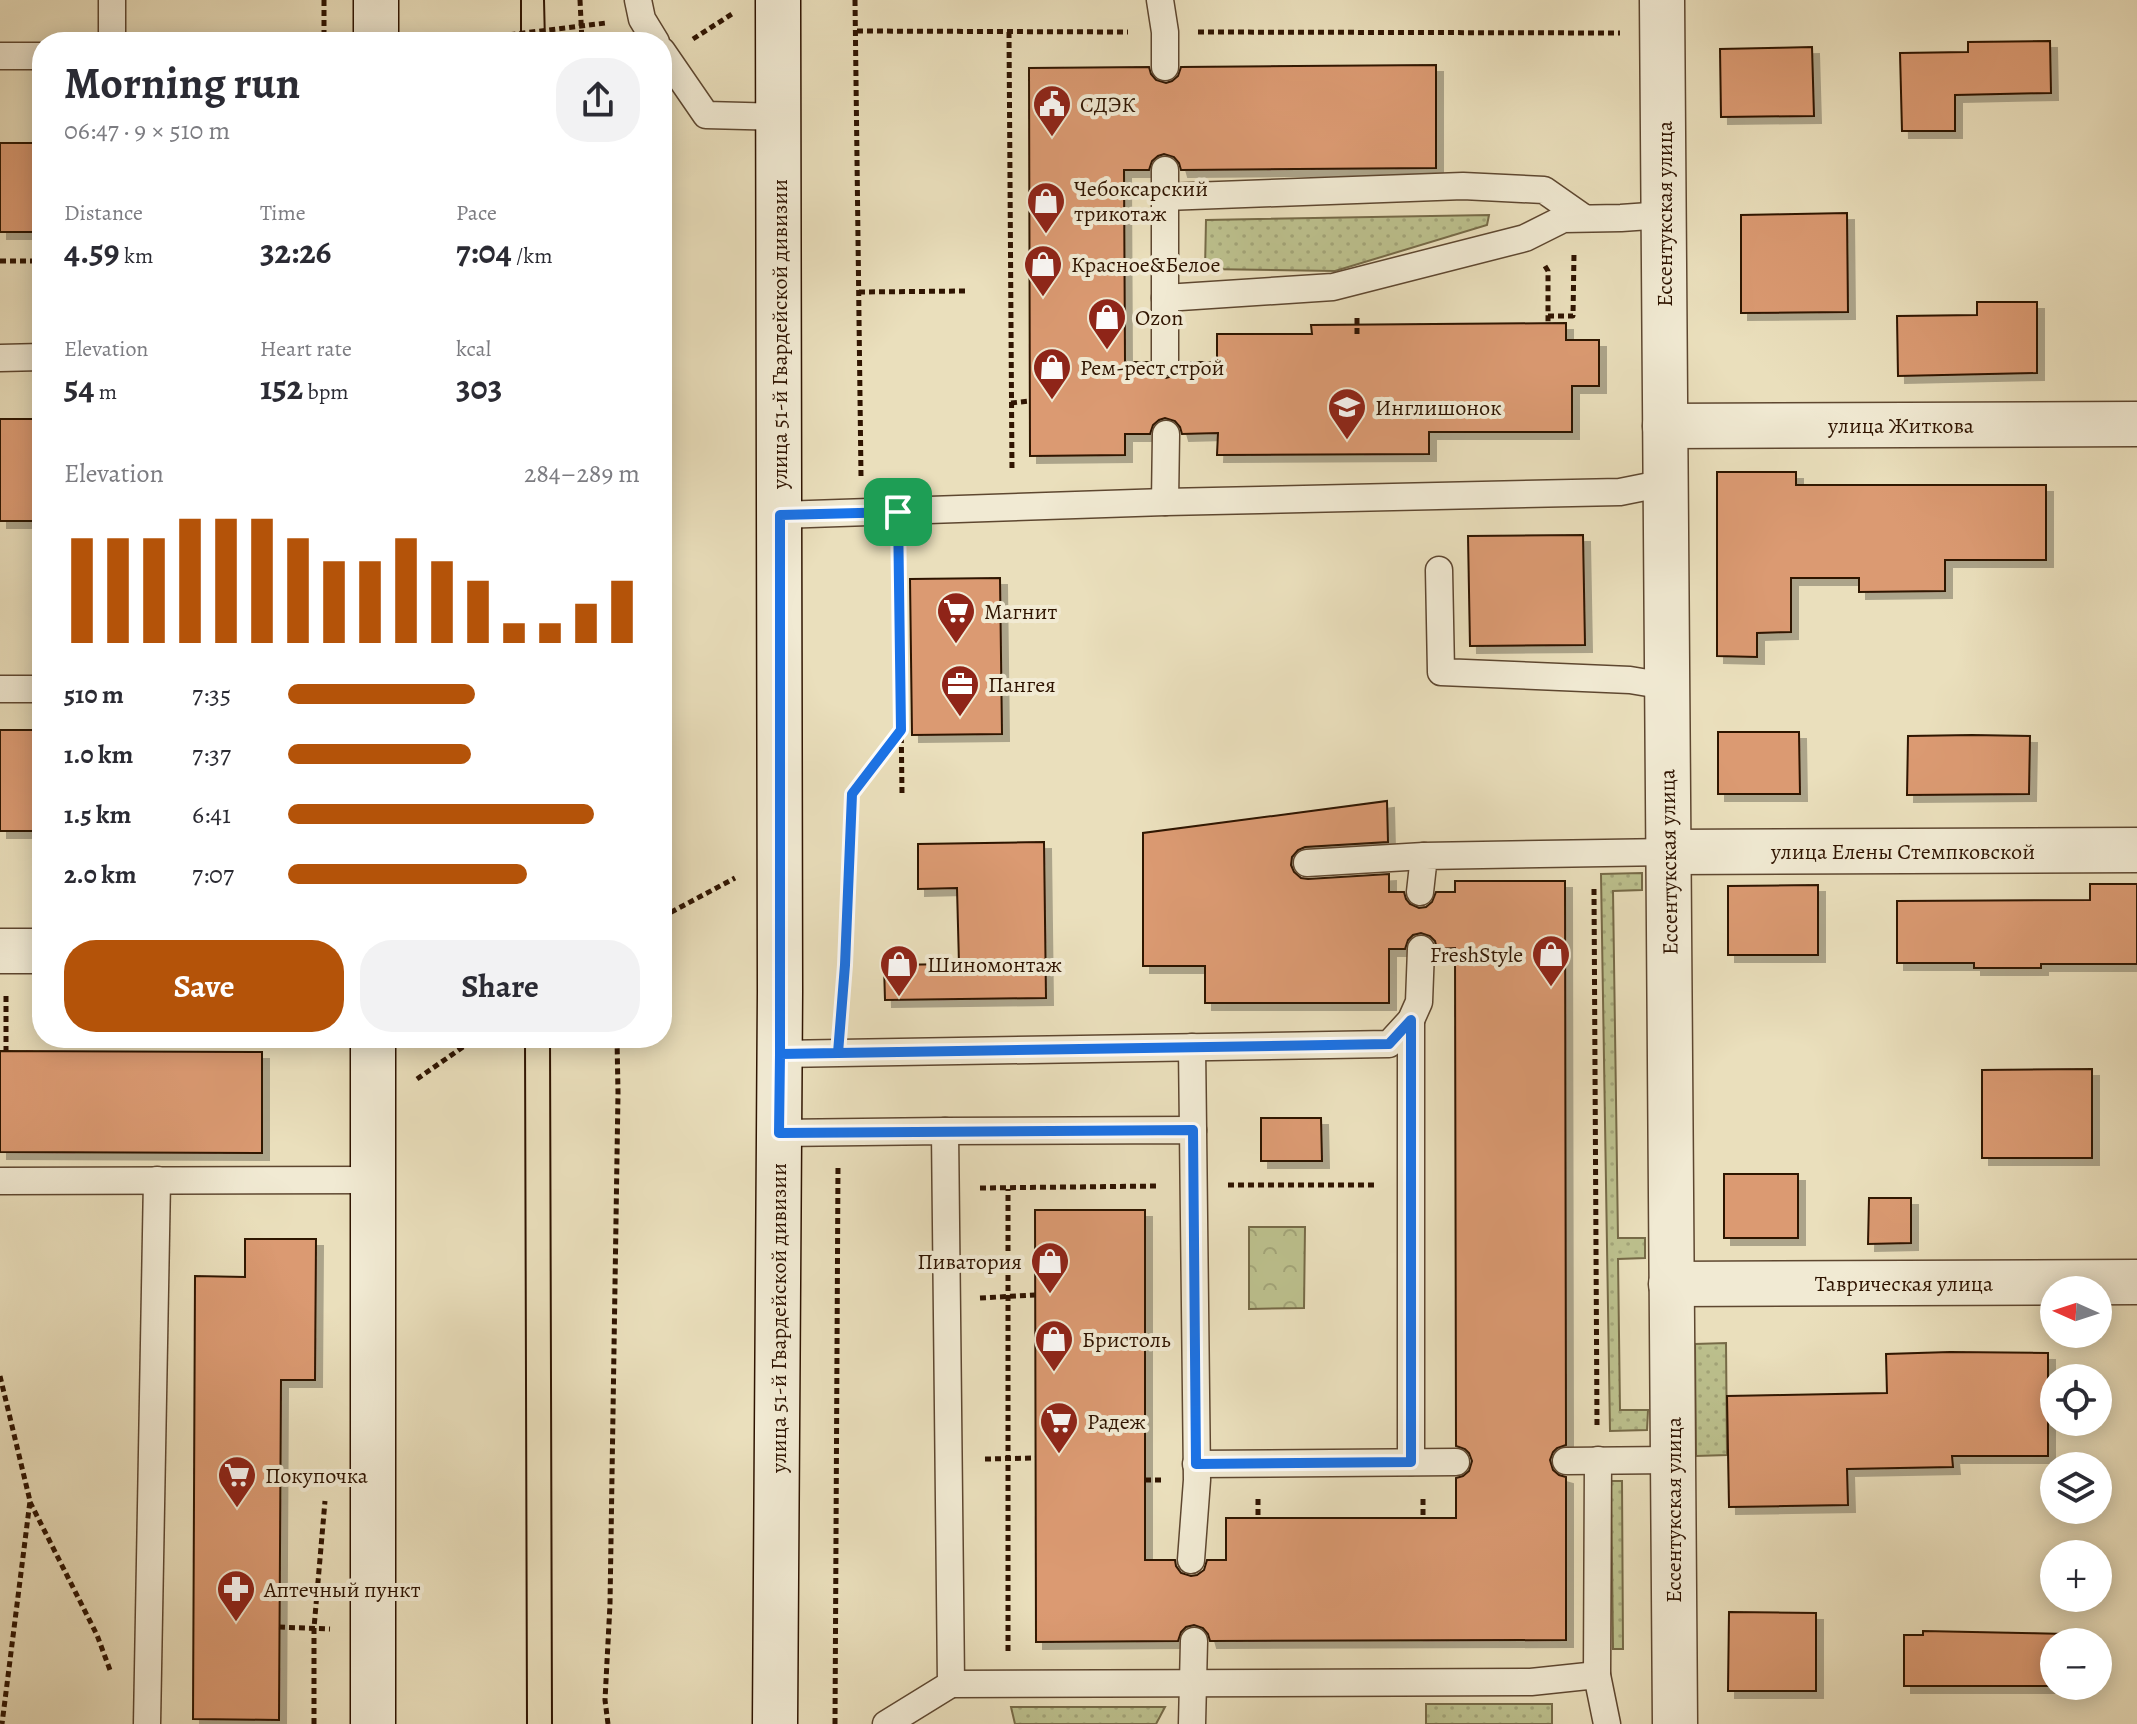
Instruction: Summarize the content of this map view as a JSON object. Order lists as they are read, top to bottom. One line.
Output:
{"streets":{"street":["Ессентукская улица","улица 51-й Гвардейской дивизии","улица Житкова","улица Елены Стемпковской","Таврическая улица"]},"crossings":[["Ессентукская улица","улица Житкова"],["Ессентукская улица","улица Елены Стемпковской"],["Ессентукская улица","Таврическая улица"]],"places":{"public building":["СДЭК"],"shop":["Чебоксарский трикотаж","Красное&Белое","Ozon","Рем-рест строй","FreshStyle","Шиномонтаж","Пиватория","Бристоль"],"school or university":["Инглишонок"],"supermarket":["Магнит","Радеж","Покупочка"],"office":["Пангея"],"pharmacy":["Аптечный пункт"]},"north":"left","page":{"heading":["Morning run","06:47 · 9 × 510 m"],"stats":[["Distance","4.59 km"],["Time","32:26"],["Pace","7:04 /km"],["Elevation","54 m"],["Heart rate","152 bpm"],["kcal","303"]],"chart":["Elevation","284–289 m"],"list":[{"name":"510 m","note":"7:35"},{"name":"1.0 km","note":"7:37"},{"name":"1.5 km","note":"6:41"},{"name":"2.0 km","note":"7:07"}],"buttons":["Save","Share"],"map_buttons":["+","−"]}}
